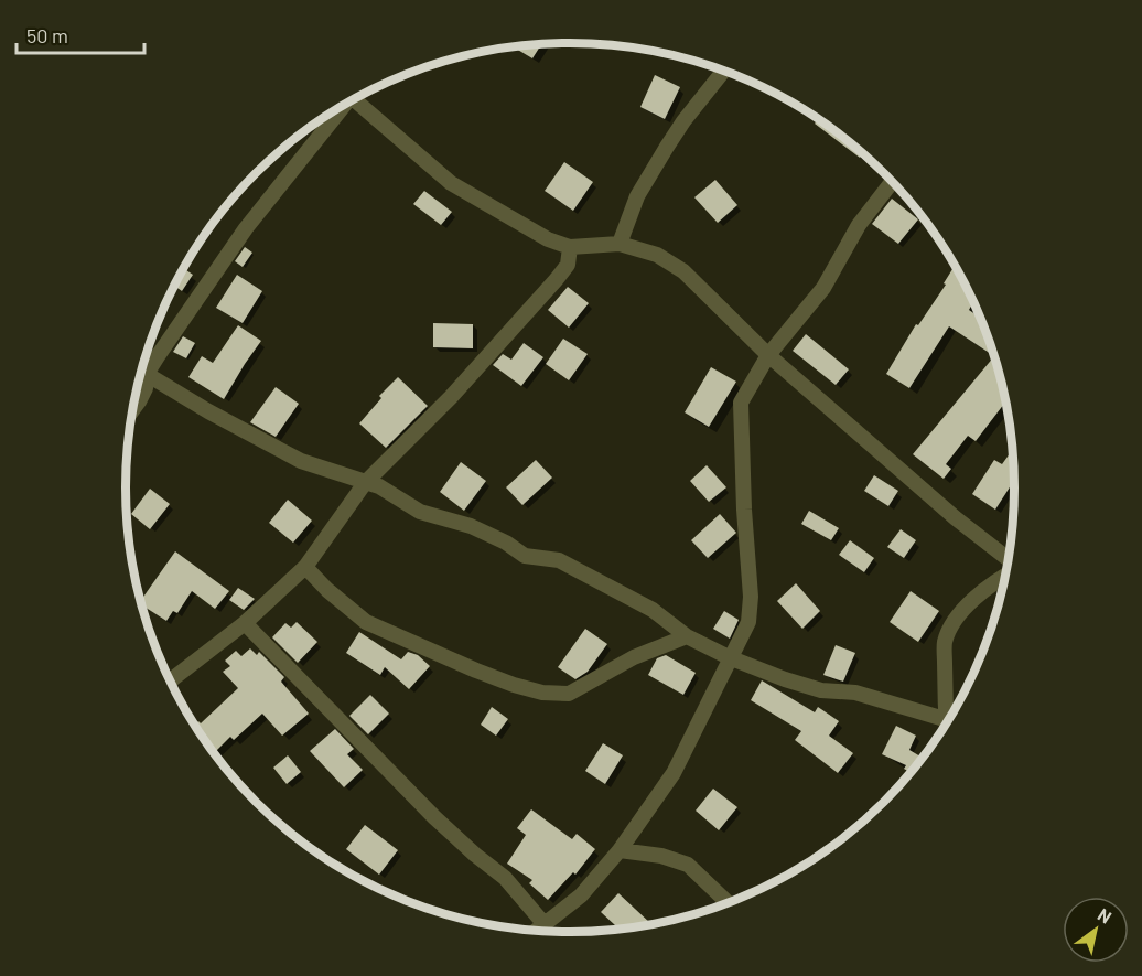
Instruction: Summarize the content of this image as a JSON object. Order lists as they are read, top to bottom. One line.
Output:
{"scale_bar":"50 m","north":"top right"}
